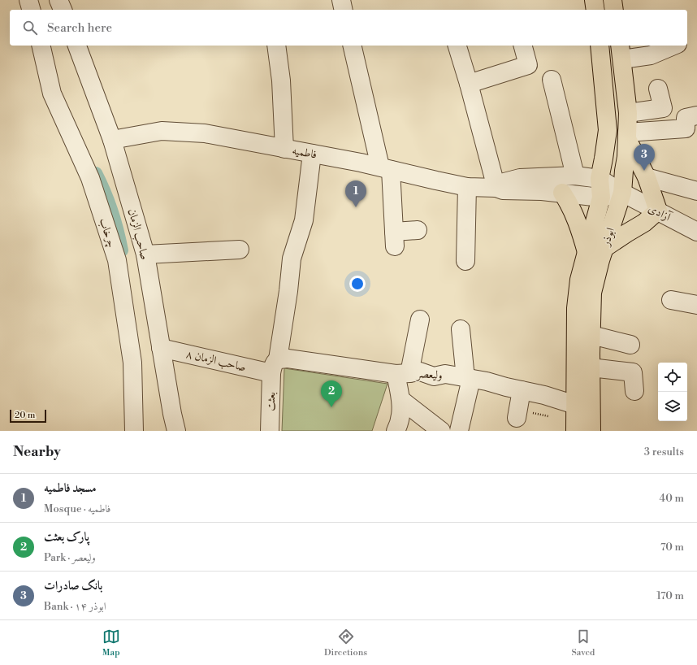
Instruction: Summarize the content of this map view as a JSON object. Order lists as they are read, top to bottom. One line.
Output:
{"streets":{"main road":["ابوذر"],"street":["فاطمیه","آزادی","چرخاب","صاحب الزمان","صاحب الزمان ۸","ولیعصر","بعثت"]},"crossings":[["فاطمیه","صاحب الزمان"],["فاطمیه","ابوذر"],["فاطمیه","بعثت"],["آزادی","ابوذر"],["صاحب الزمان","صاحب الزمان ۸"],["ابوذر","ولیعصر"],["صاحب الزمان ۸","ولیعصر"],["صاحب الزمان ۸","بعثت"],["ولیعصر","بعثت"]],"scale_bar":"20 m","page":{"search":"Search here","pins":["3","1","2"],"scale":"20 m","heading":["Nearby","3 results"],"list":[{"mark":"1","name":"مسجد فاطمیه","note":"Mosque · فاطمیه","value":"40 m"},{"mark":"2","name":"پارک بعثت","note":"Park · ولیعصر","value":"70 m"},{"mark":"3","name":"بانک صادرات","note":"Bank · ابوذر ۱۴","value":"170 m"}],"nav":["Map","Directions","Saved"]}}
